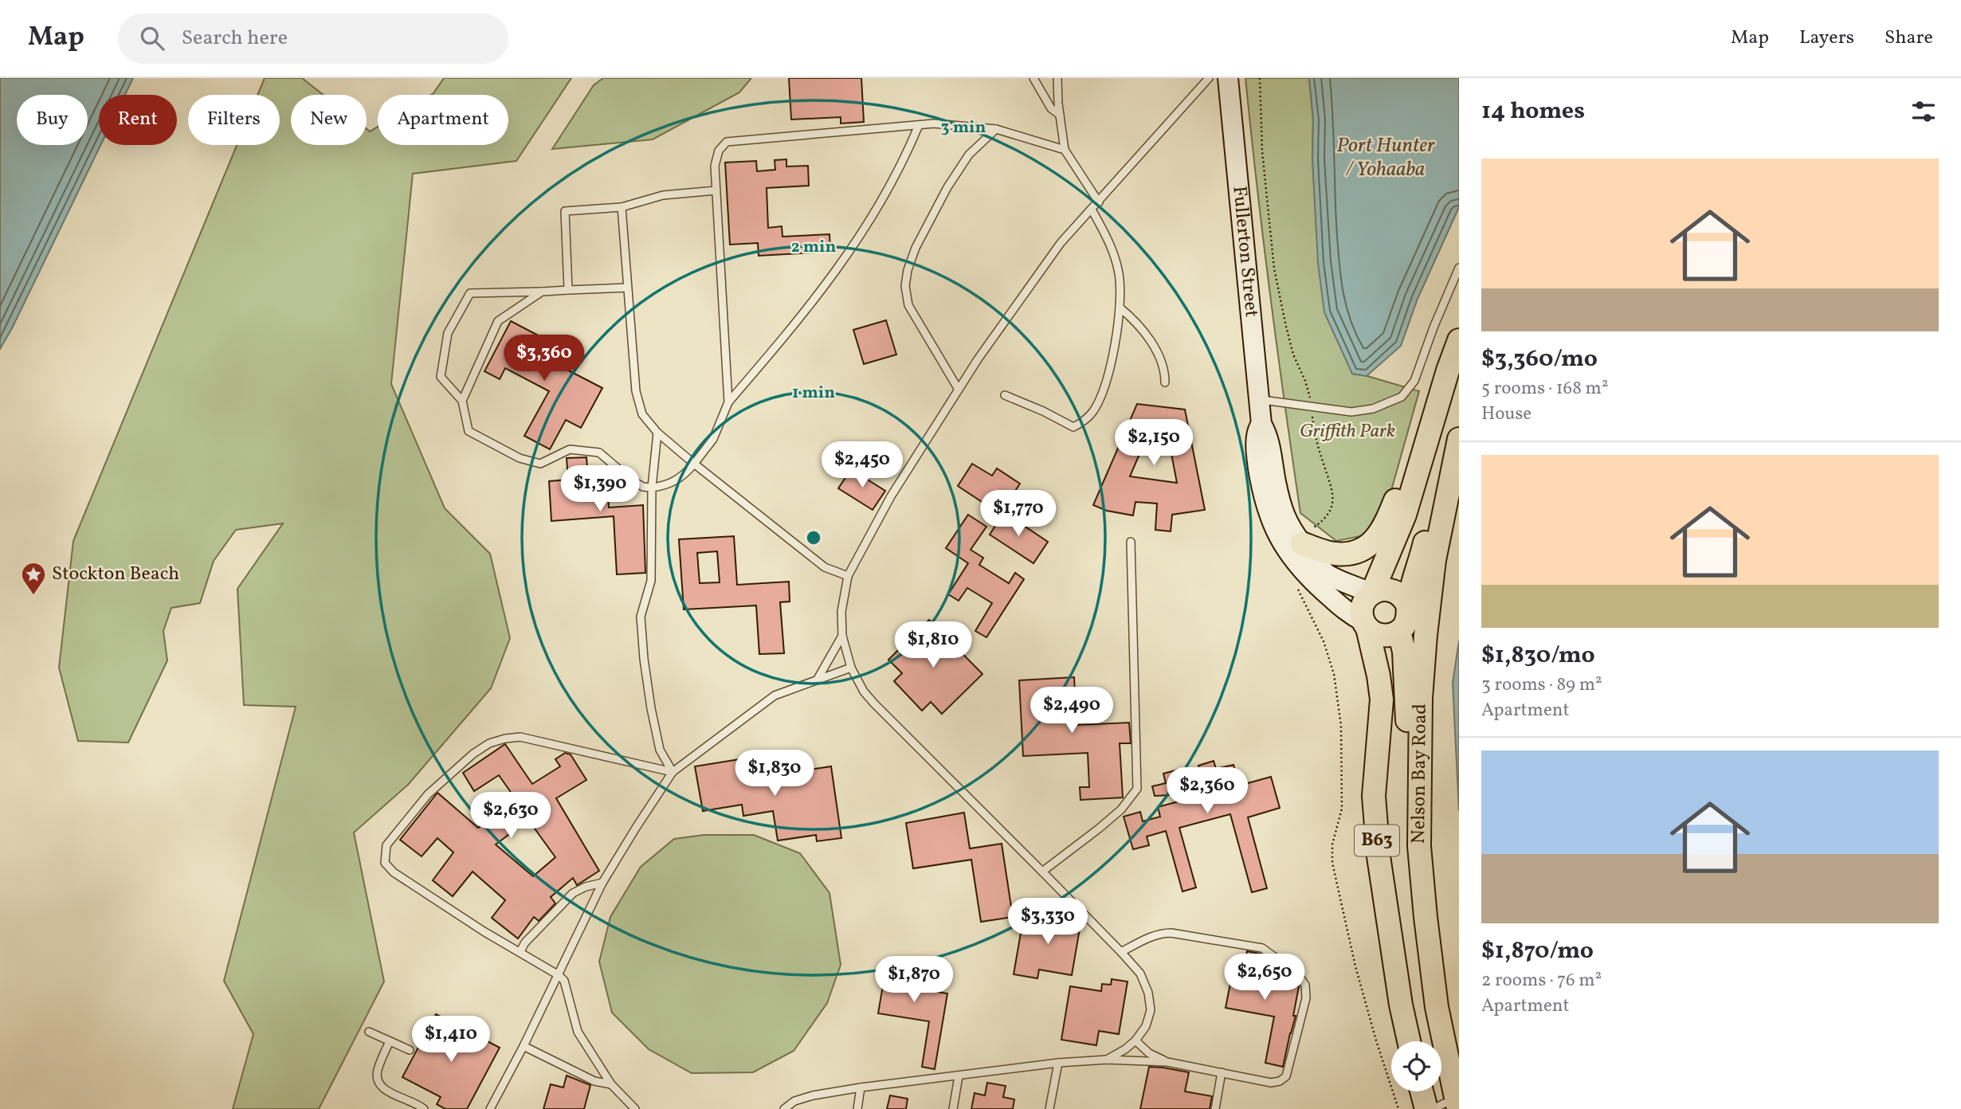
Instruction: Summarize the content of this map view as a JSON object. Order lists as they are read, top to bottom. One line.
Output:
{"streets":{"main road":["Fullerton Street","Nelson Bay Road","B63"]},"crossings":[["Fullerton Street","Nelson Bay Road"],["Fullerton Street","B63"],["Nelson Bay Road","B63"]],"water":["Port Hunter / Yohaaba"],"parks":["Griffith Park"],"places":{"place":["Stockton Beach"]},"page":{"header":"Map","search":"Search here","nav":["Map","Layers","Share"],"heading":"14 homes","chip":["Buy","Rent","Filters","New","Apartment"],"list":[{"name":"$3,360/mo","note":"5 rooms · 168 m² · House"},{"name":"$1,830/mo","note":"3 rooms · 89 m² · Apartment"},{"name":"$1,870/mo","note":"2 rooms · 76 m² · Apartment"}],"price":["$3,360","$2,150","$2,450","$1,390","$1,770","$1,810","$2,490","$1,830","$2,360","$2,630","$3,330","$2,650","$1,870","$1,410"]},"rings":["3 min","2 min","1 min"]}
